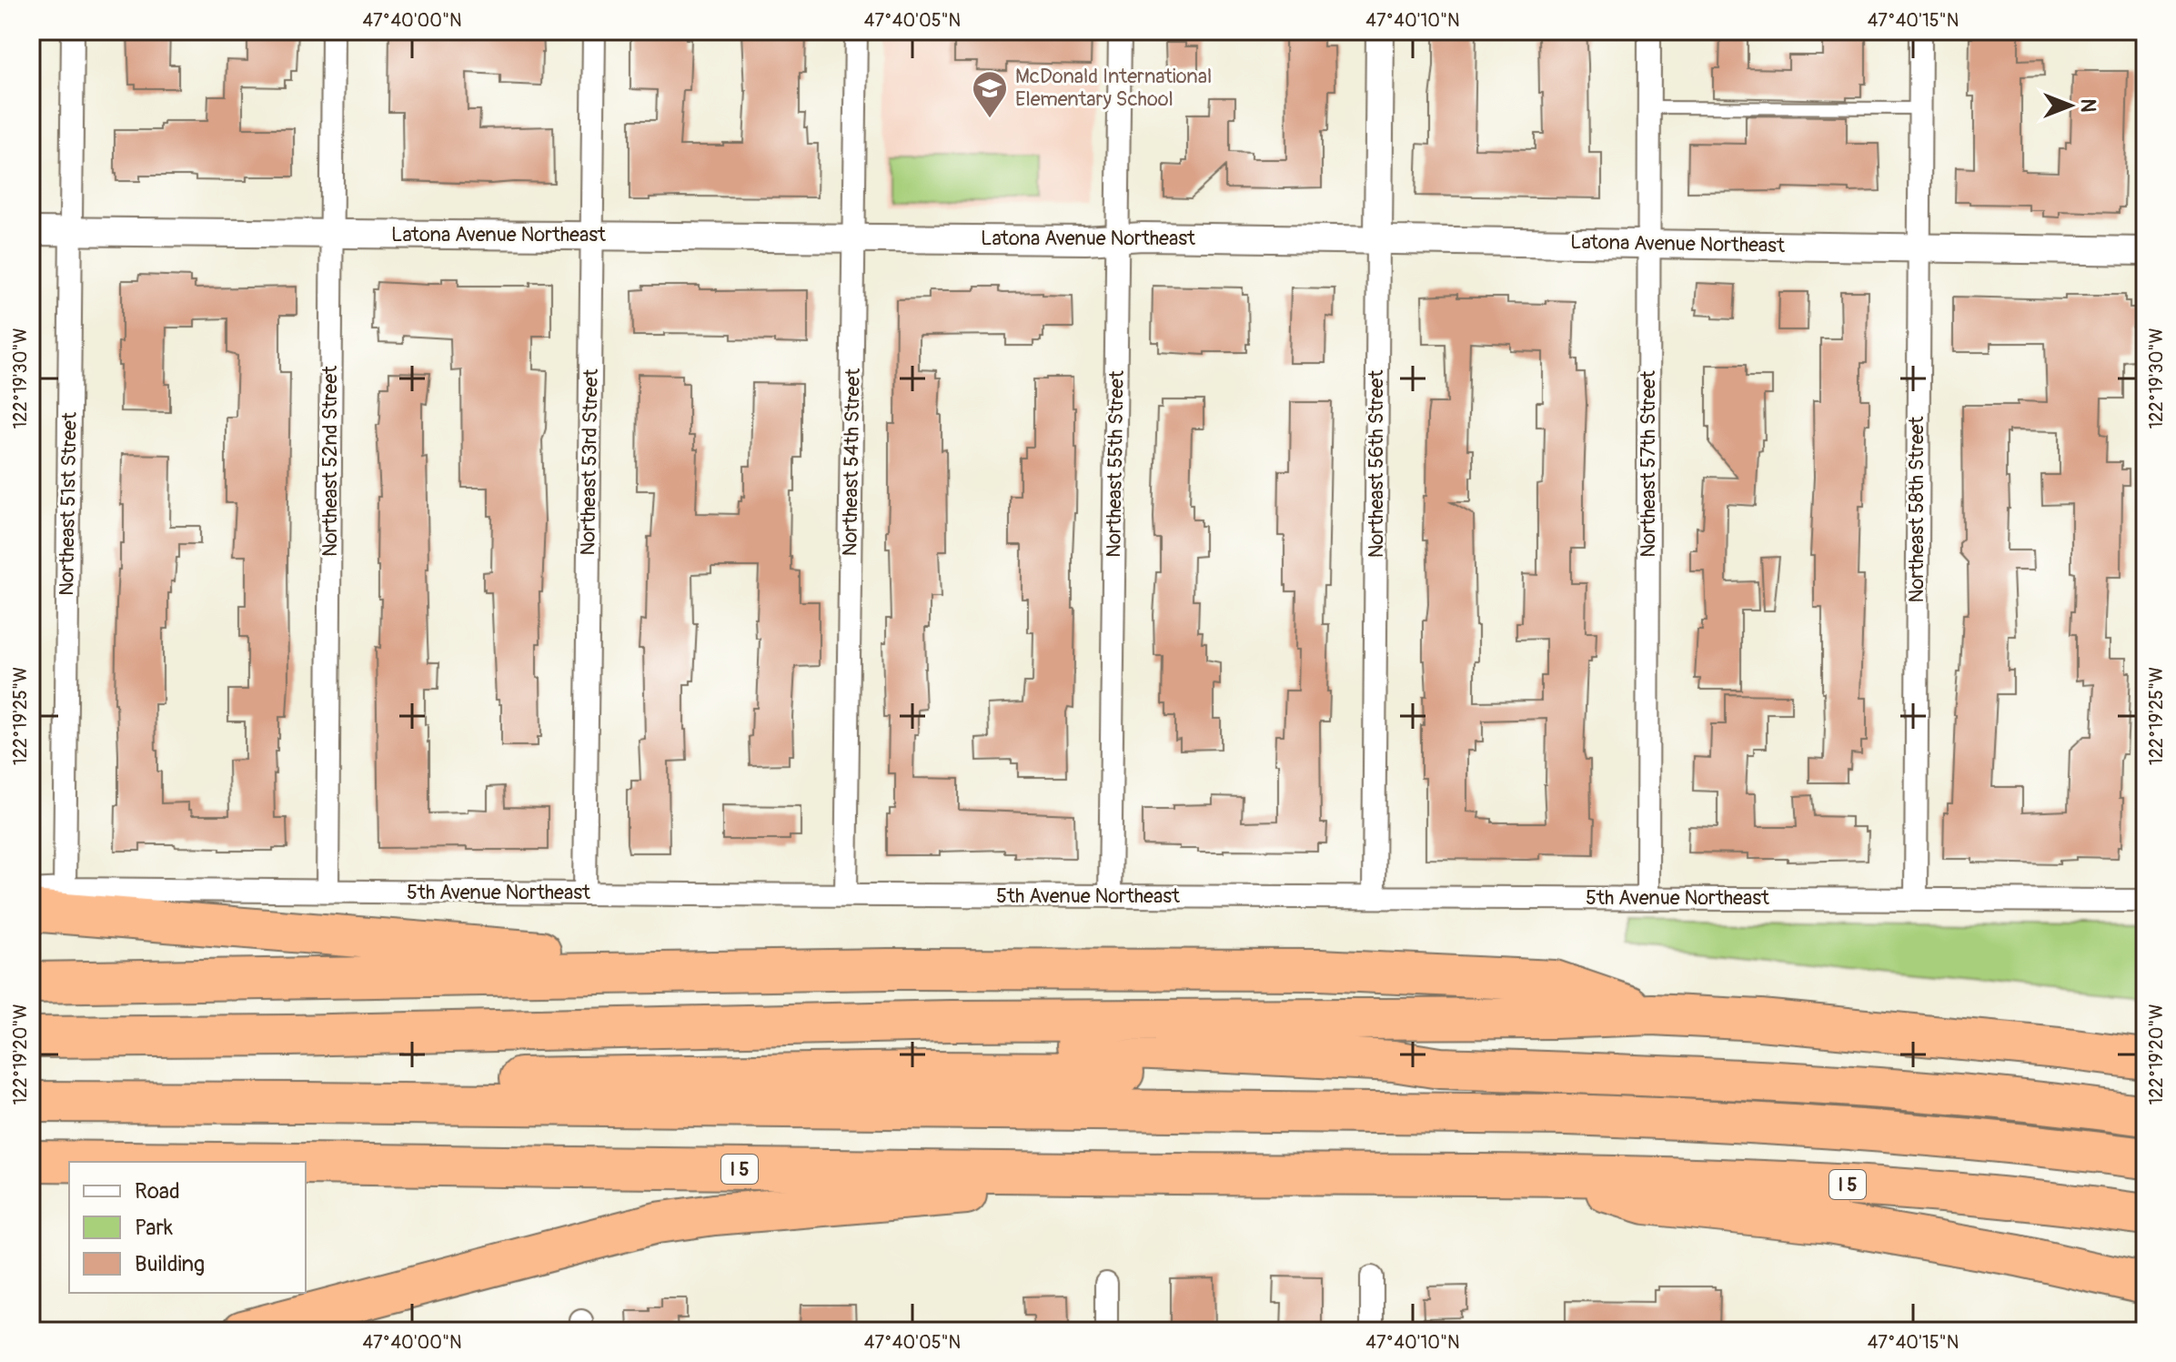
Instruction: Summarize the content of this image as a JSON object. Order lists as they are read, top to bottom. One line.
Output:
{"streets":{"highway":["I 5"],"street":["Latona Avenue Northeast","Northeast 52nd Street","Northeast 53rd Street","Northeast 54th Street","Northeast 55th Street","Northeast 56th Street","Northeast 57th Street","Northeast 51st Street","Northeast 58th Street","5th Avenue Northeast"]},"crossings":[["Latona Avenue Northeast","Northeast 52nd Street"],["Latona Avenue Northeast","Northeast 53rd Street"],["Latona Avenue Northeast","Northeast 54th Street"],["Latona Avenue Northeast","Northeast 55th Street"],["Latona Avenue Northeast","Northeast 56th Street"],["Latona Avenue Northeast","Northeast 57th Street"],["Latona Avenue Northeast","Northeast 51st Street"],["Latona Avenue Northeast","Northeast 58th Street"],["Northeast 52nd Street","5th Avenue Northeast"],["Northeast 53rd Street","5th Avenue Northeast"],["Northeast 54th Street","5th Avenue Northeast"],["Northeast 55th Street","5th Avenue Northeast"],["Northeast 56th Street","5th Avenue Northeast"],["Northeast 57th Street","5th Avenue Northeast"],["Northeast 51st Street","5th Avenue Northeast"],["Northeast 58th Street","5th Avenue Northeast"]],"places":{"school or university":["McDonald International Elementary School"]},"legend":["Road","Park","Building"],"north":"right","coordinates":["47°40'00\"N","47°40'05\"N","47°40'10\"N","47°40'15\"N","122°19'30\"W","122°19'25\"W","122°19'20\"W"]}
